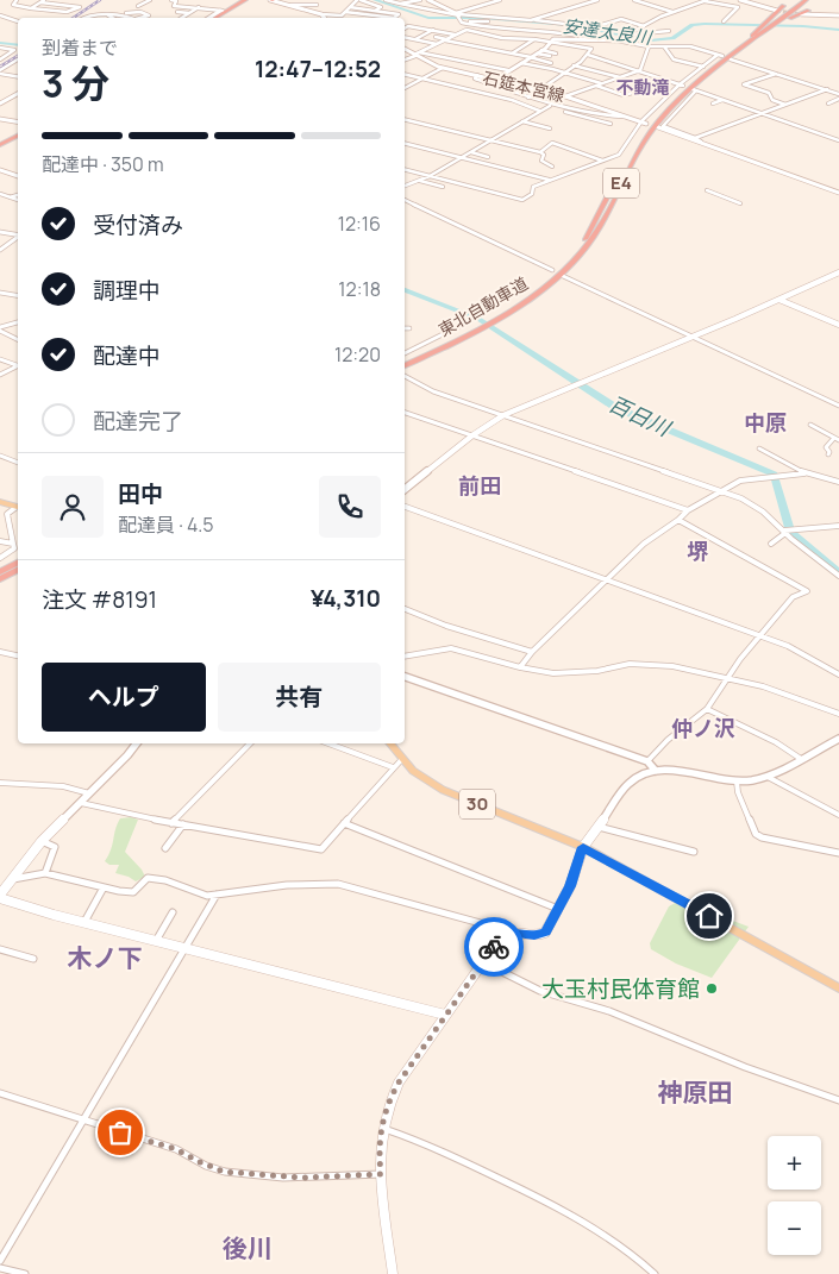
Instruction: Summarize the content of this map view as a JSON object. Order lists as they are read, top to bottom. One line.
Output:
{"streets":{"highway":["E4","東北自動車道"],"main road":["30"],"street":["石筵本宮線"]},"districts":["不動滝","中原","前田","堺","仲ノ沢","木ノ下","神原田","後川"],"water":["安達太良川","百日川"],"places":["大玉村民体育館"],"page":{"heading":["3 分","到着まで","12:47–12:52"],"panel":["田中","配達員 · 4.5","注文 #8191","¥4,310"],"bar":"配達中 · 350 m","list":[["受付済み","12:16"],["調理中","12:18"],["配達中","12:20"],"配達完了"],"buttons":["ヘルプ","共有"],"map_buttons":["+","−"]}}
